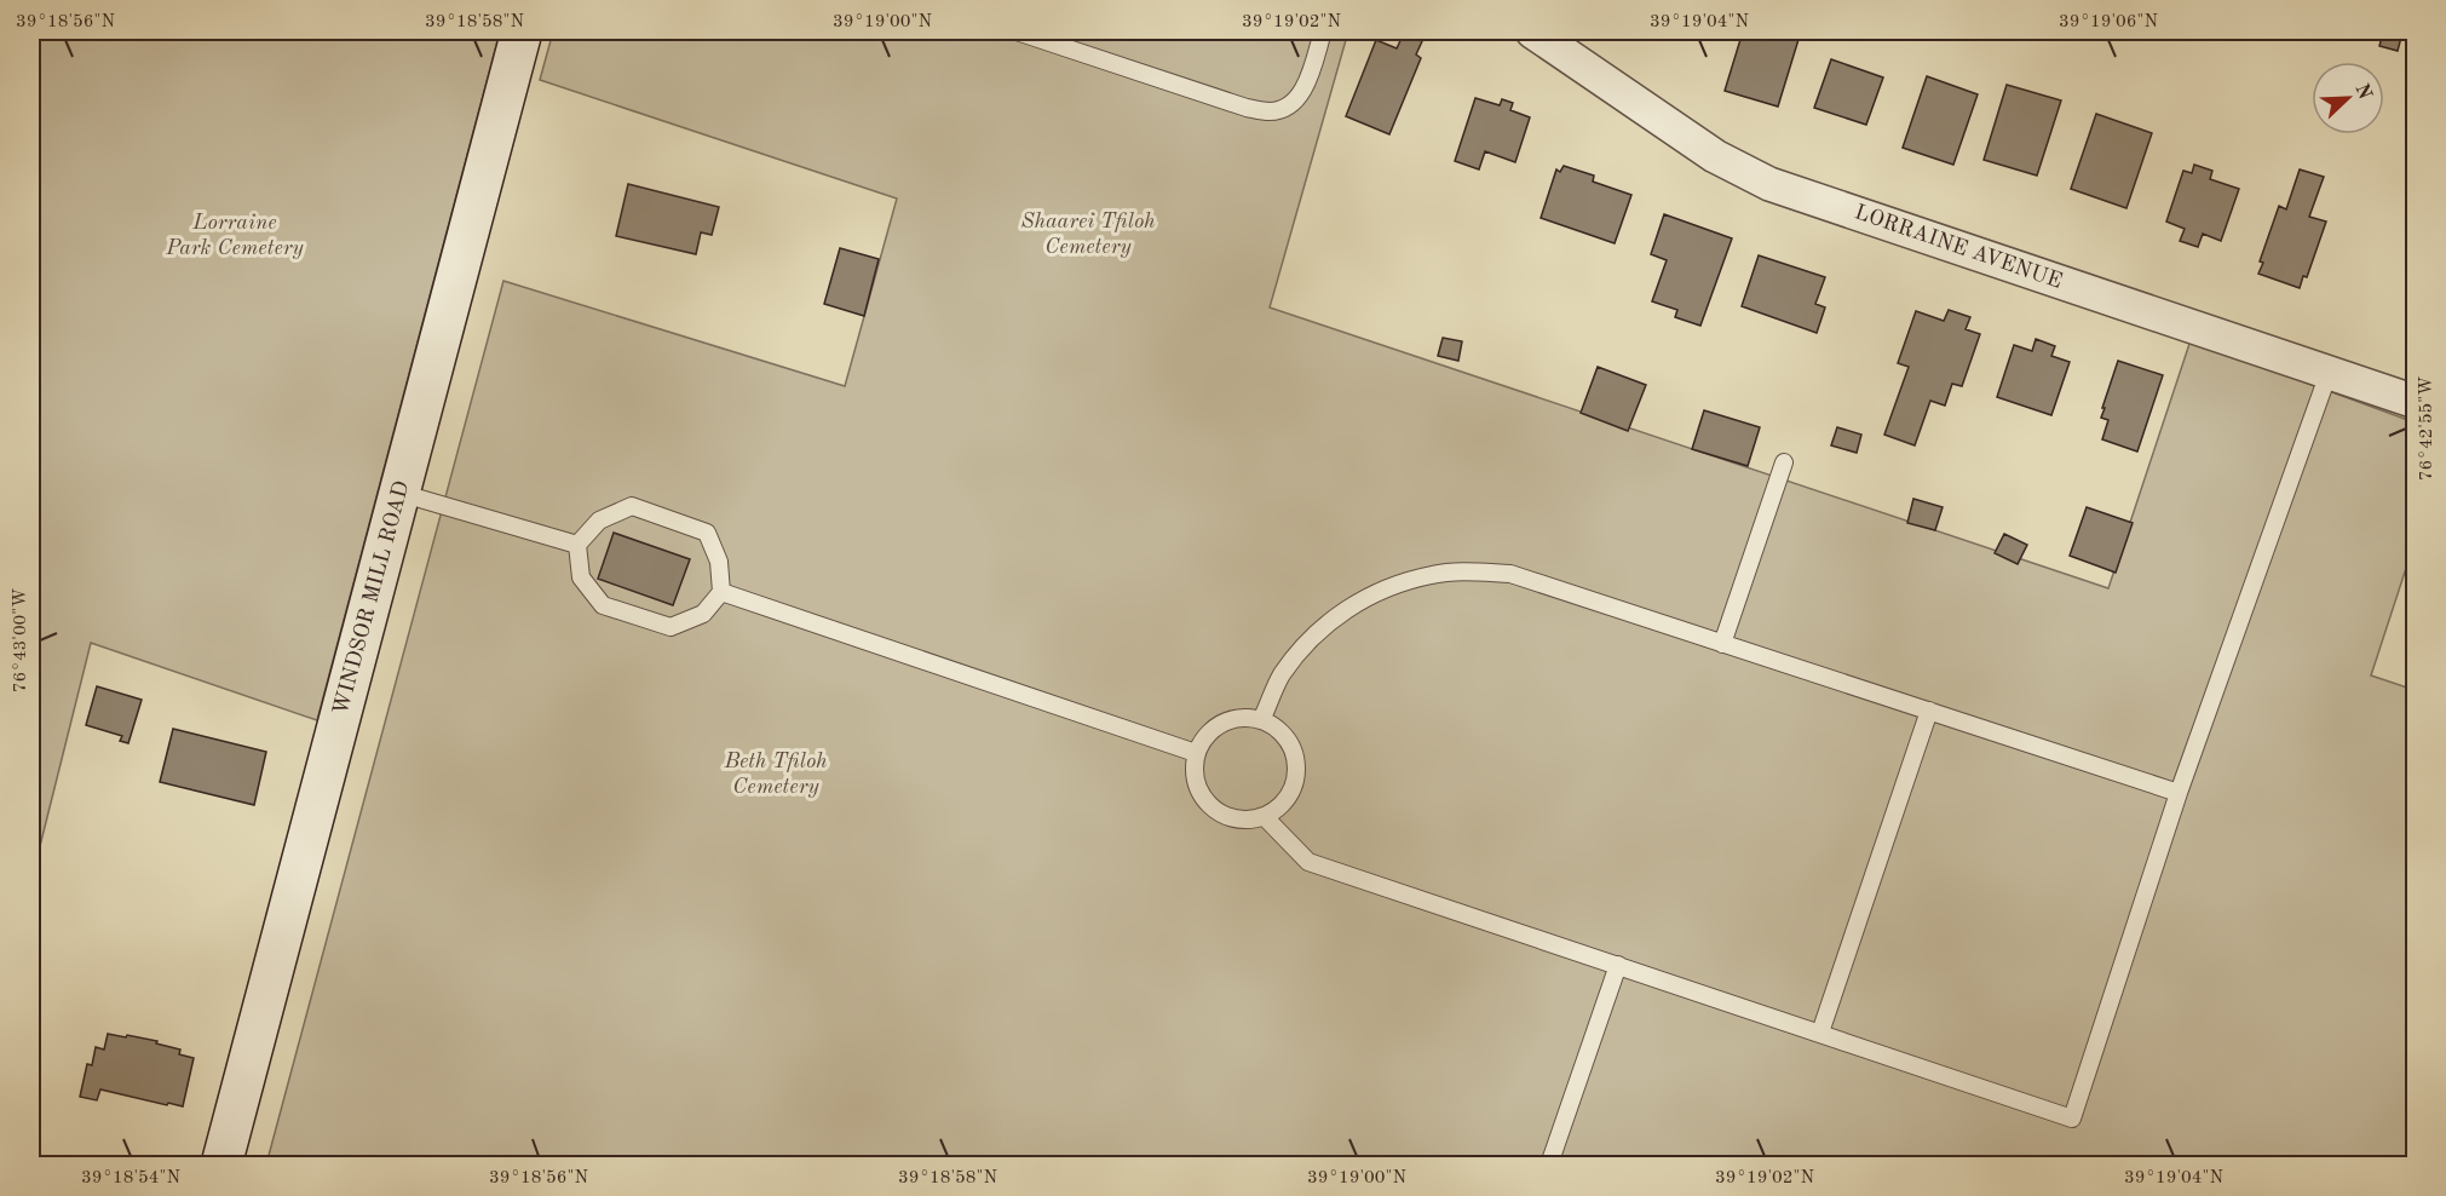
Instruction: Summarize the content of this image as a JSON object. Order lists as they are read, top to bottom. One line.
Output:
{"streets":{"main road":["WINDSOR MILL ROAD"],"street":["LORRAINE AVENUE"]},"parks":["Shaarei Tfiloh Cemetery","Lorraine Park Cemetery","Beth Tfiloh Cemetery"],"north":"top right","coordinates":["39°18'56\"N","39°18'58\"N","39°19'00\"N","39°19'02\"N","39°19'04\"N","39°19'06\"N","76°42'55\"W","76°43'00\"W","39°18'54\"N"]}
